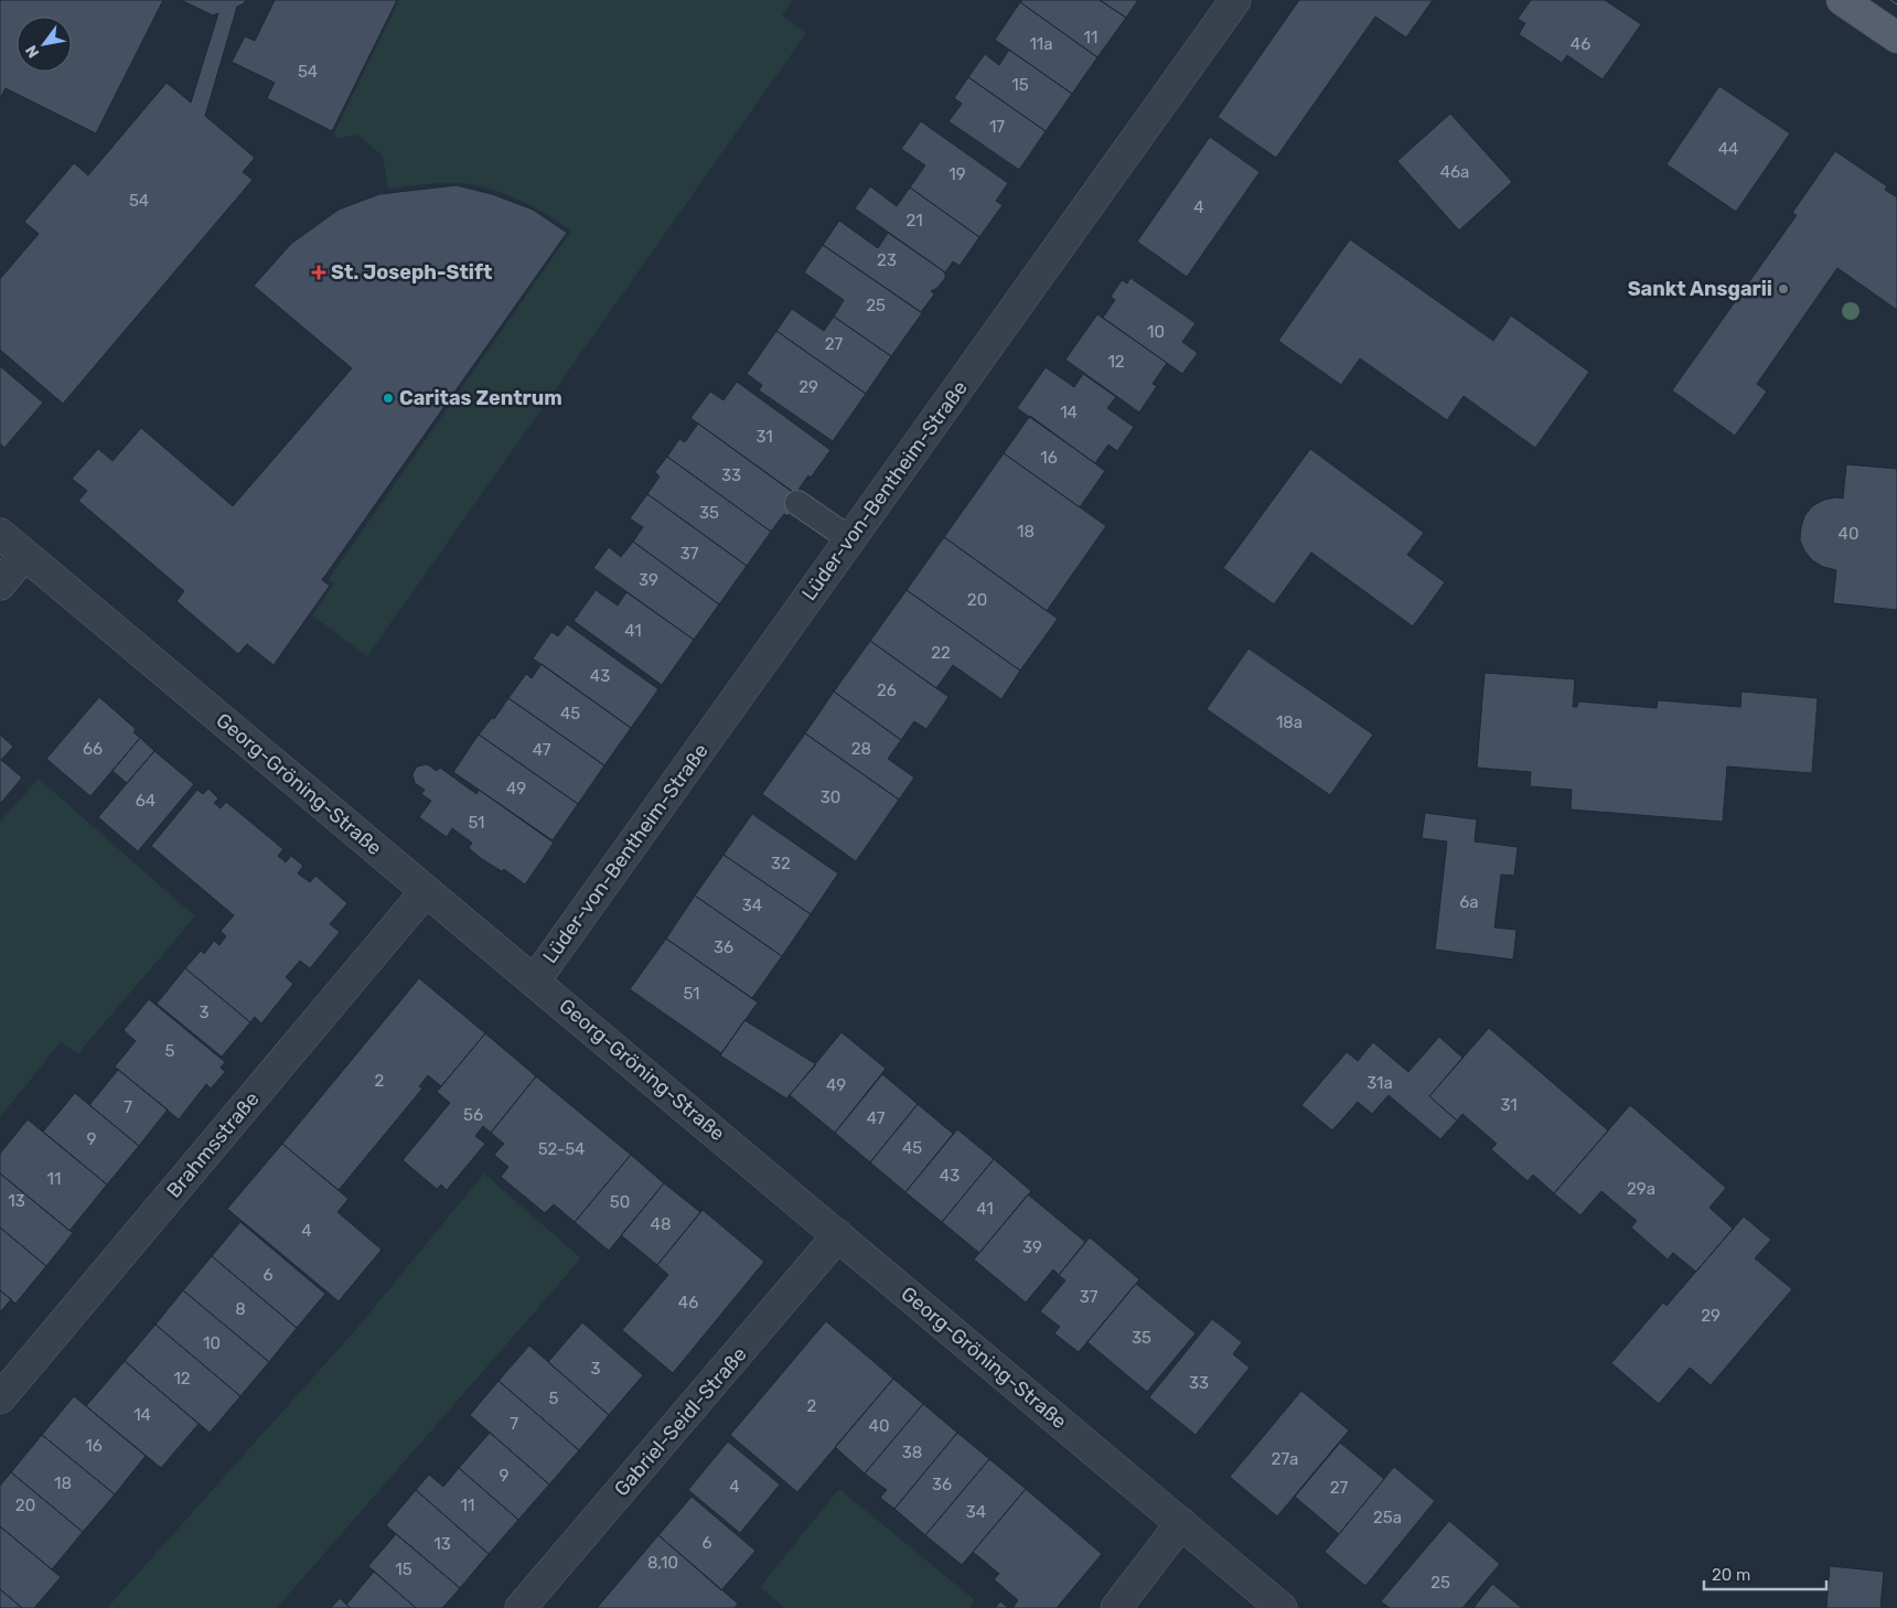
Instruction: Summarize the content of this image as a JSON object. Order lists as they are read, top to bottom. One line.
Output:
{"streets":{"street":["Lüder-von-Bentheim-Straße","Georg-Gröning-Straße","Brahmsstraße","Gabriel-Seidl-Straße"]},"crossings":[["Lüder-von-Bentheim-Straße","Georg-Gröning-Straße"],["Georg-Gröning-Straße","Brahmsstraße"],["Georg-Gröning-Straße","Gabriel-Seidl-Straße"]],"places":{"health":["St. Joseph-Stift"],"other":["Sankt Ansgarii","Caritas Zentrum"]},"house_numbers":["11","11a","46","54","15","17","44","46a","19","54","4","21","23","25","10","27","12","29","14","31","16","33","35","18","40","37","39","20","41","22","43","26","45","18a","66","28","47","49","30","64","51","32","6a","34","36","51","3","5","2","31a","49","31","7","56","47","9","45","52-54","43","11","29a","13","50","41","48","4","39","6","37","46","8","29","35","10","3","12","33","5","2","14","7","40","16","38","27a","9","18","36","4","27","20","11","34","25a","6","13","8,10","15","25"],"scale_bar":"20 m","north":"bottom left"}
